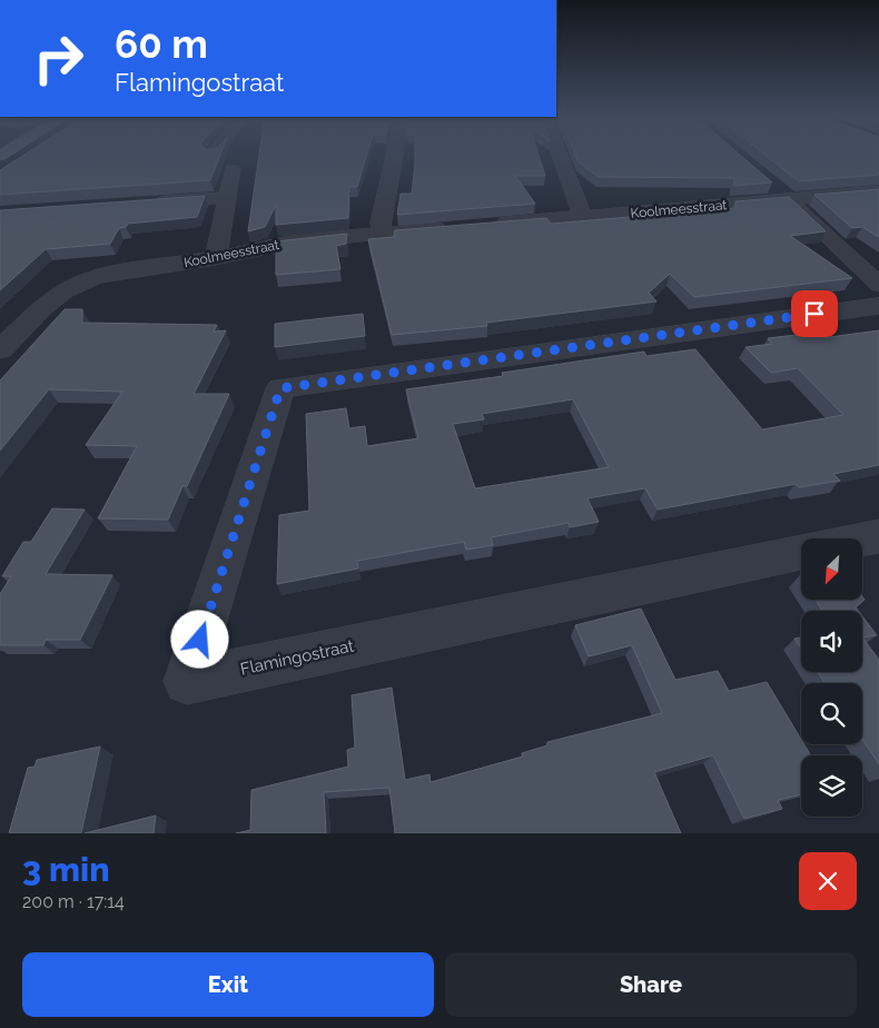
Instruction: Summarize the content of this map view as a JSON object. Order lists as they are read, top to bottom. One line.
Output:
{"streets":{"street":["Koolmeesstraat","Flamingostraat"]},"north":"bottom left","page":{"turn":["60 m","Flamingostraat"],"heading":["3 min","200 m · 17:14"],"buttons":["Exit","Share"]}}
